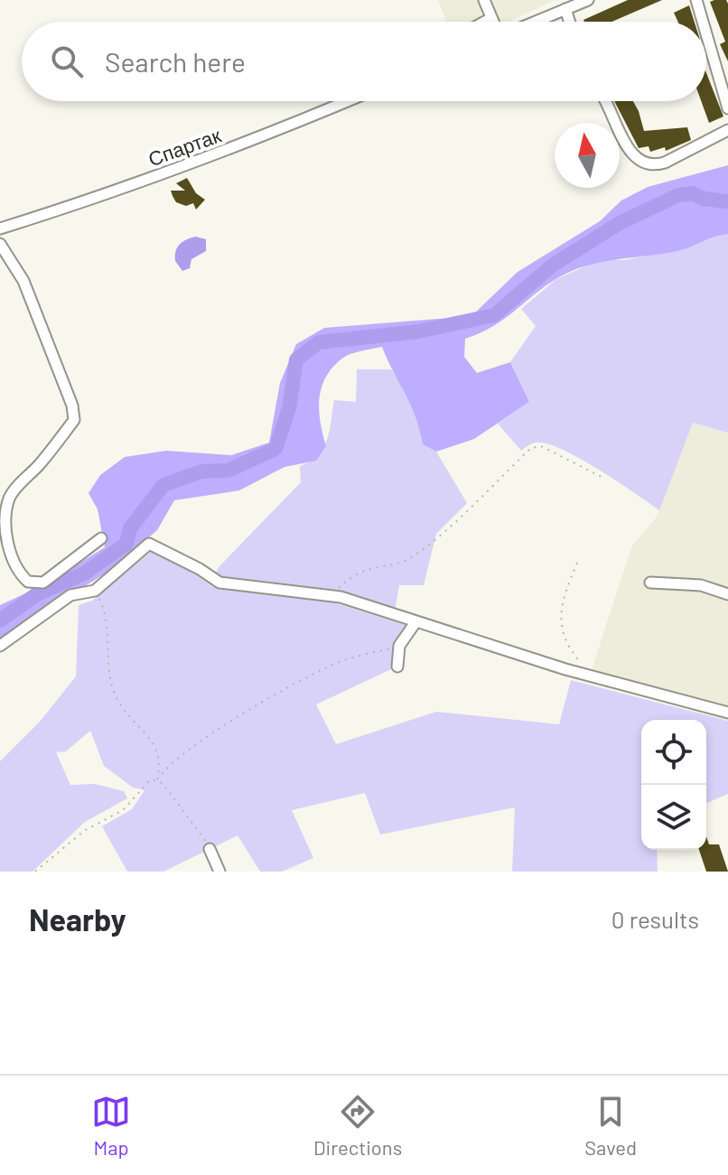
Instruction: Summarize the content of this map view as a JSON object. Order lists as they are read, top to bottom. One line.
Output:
{"streets":{"street":["Спартак"]},"north":"top","page":{"search":"Search here","heading":["Nearby","0 results"],"nav":["Map","Directions","Saved"]}}
